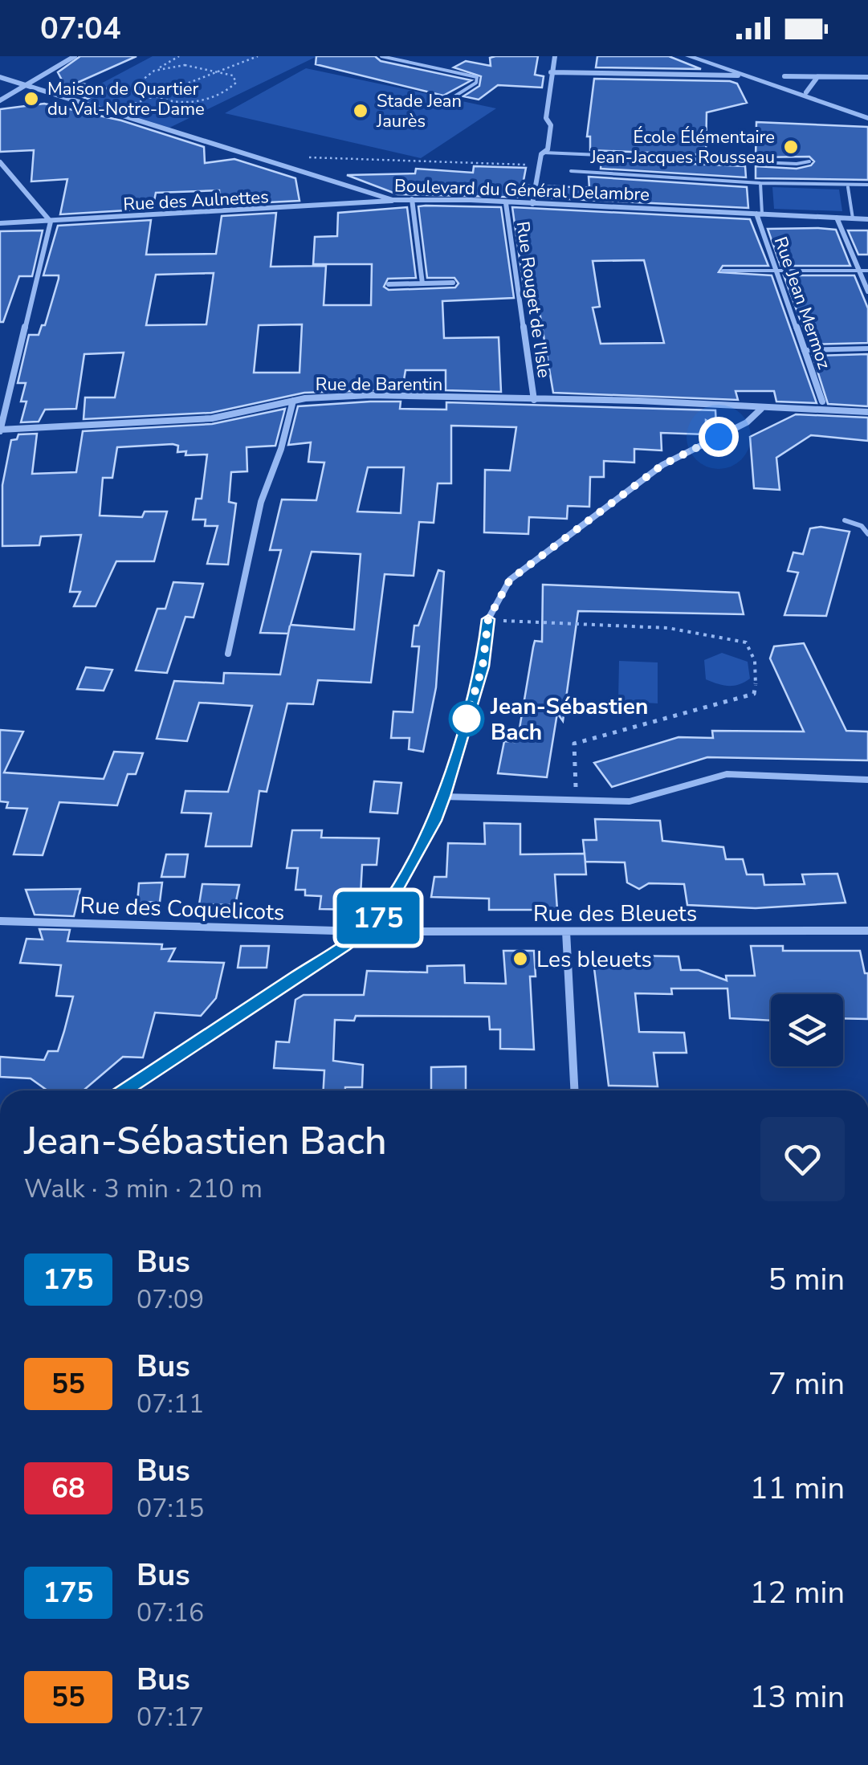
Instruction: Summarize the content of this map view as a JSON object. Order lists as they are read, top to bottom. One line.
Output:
{"streets":{"street":["Boulevard du Général Delambre","Rue des Aulnettes","Rue Rouget de l'Isle","Rue Jean Mermoz","Rue de Barentin","Rue des Coquelicots","Rue des Bleuets"]},"crossings":[["Boulevard du Général Delambre","Rue des Aulnettes"],["Boulevard du Général Delambre","Rue Rouget de l'Isle"],["Boulevard du Général Delambre","Rue Jean Mermoz"],["Rue Rouget de l'Isle","Rue de Barentin"],["Rue des Coquelicots","Rue des Bleuets"]],"places":["Maison de Quartier du Val-Notre-Dame","Stade Jean Jaurès","École Élémentaire Jean-Jacques Rousseau","Jean-Sébastien Bach","Les bleuets"],"lines":["bus line 175"],"page":{"status":"07:04","on_map":"175","heading":["Jean-Sébastien Bach","Walk · 3 min · 210 m"],"list":[{"mark":"175","name":"Bus","note":"07:09","value":"5 min"},{"mark":"55","name":"Bus","note":"07:11","value":"7 min"},{"mark":"68","name":"Bus","note":"07:15","value":"11 min"},{"mark":"175","name":"Bus","note":"07:16","value":"12 min"},{"mark":"55","name":"Bus","note":"07:17","value":"13 min"}]}}
